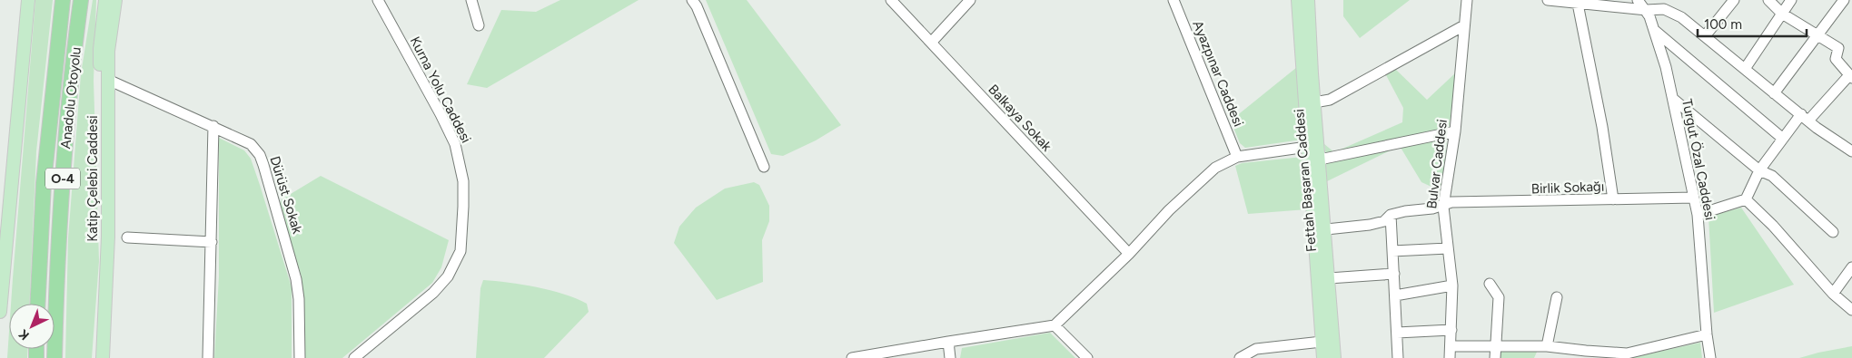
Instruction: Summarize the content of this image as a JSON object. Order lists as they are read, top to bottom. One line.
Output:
{"streets":{"highway":["Anadolu Otoyolu","O-4"],"main road":["Katip Çelebi Caddesi","Fettah Başaran Caddesi"],"street":["Ayazpınar Caddesi","Kurna Yolu Caddesi","Balkaya Sokak","Turgut Özal Caddesi","Bulvar Caddesi","Birlik Sokağı","Dürüst Sokak"]},"crossings":[["Turgut Özal Caddesi","Birlik Sokağı"],["Bulvar Caddesi","Birlik Sokağı"],["Katip Çelebi Caddesi","Dürüst Sokak"],["Fettah Başaran Caddesi","Birlik Sokağı"]],"scale_bar":"100 m","north":"bottom left"}
